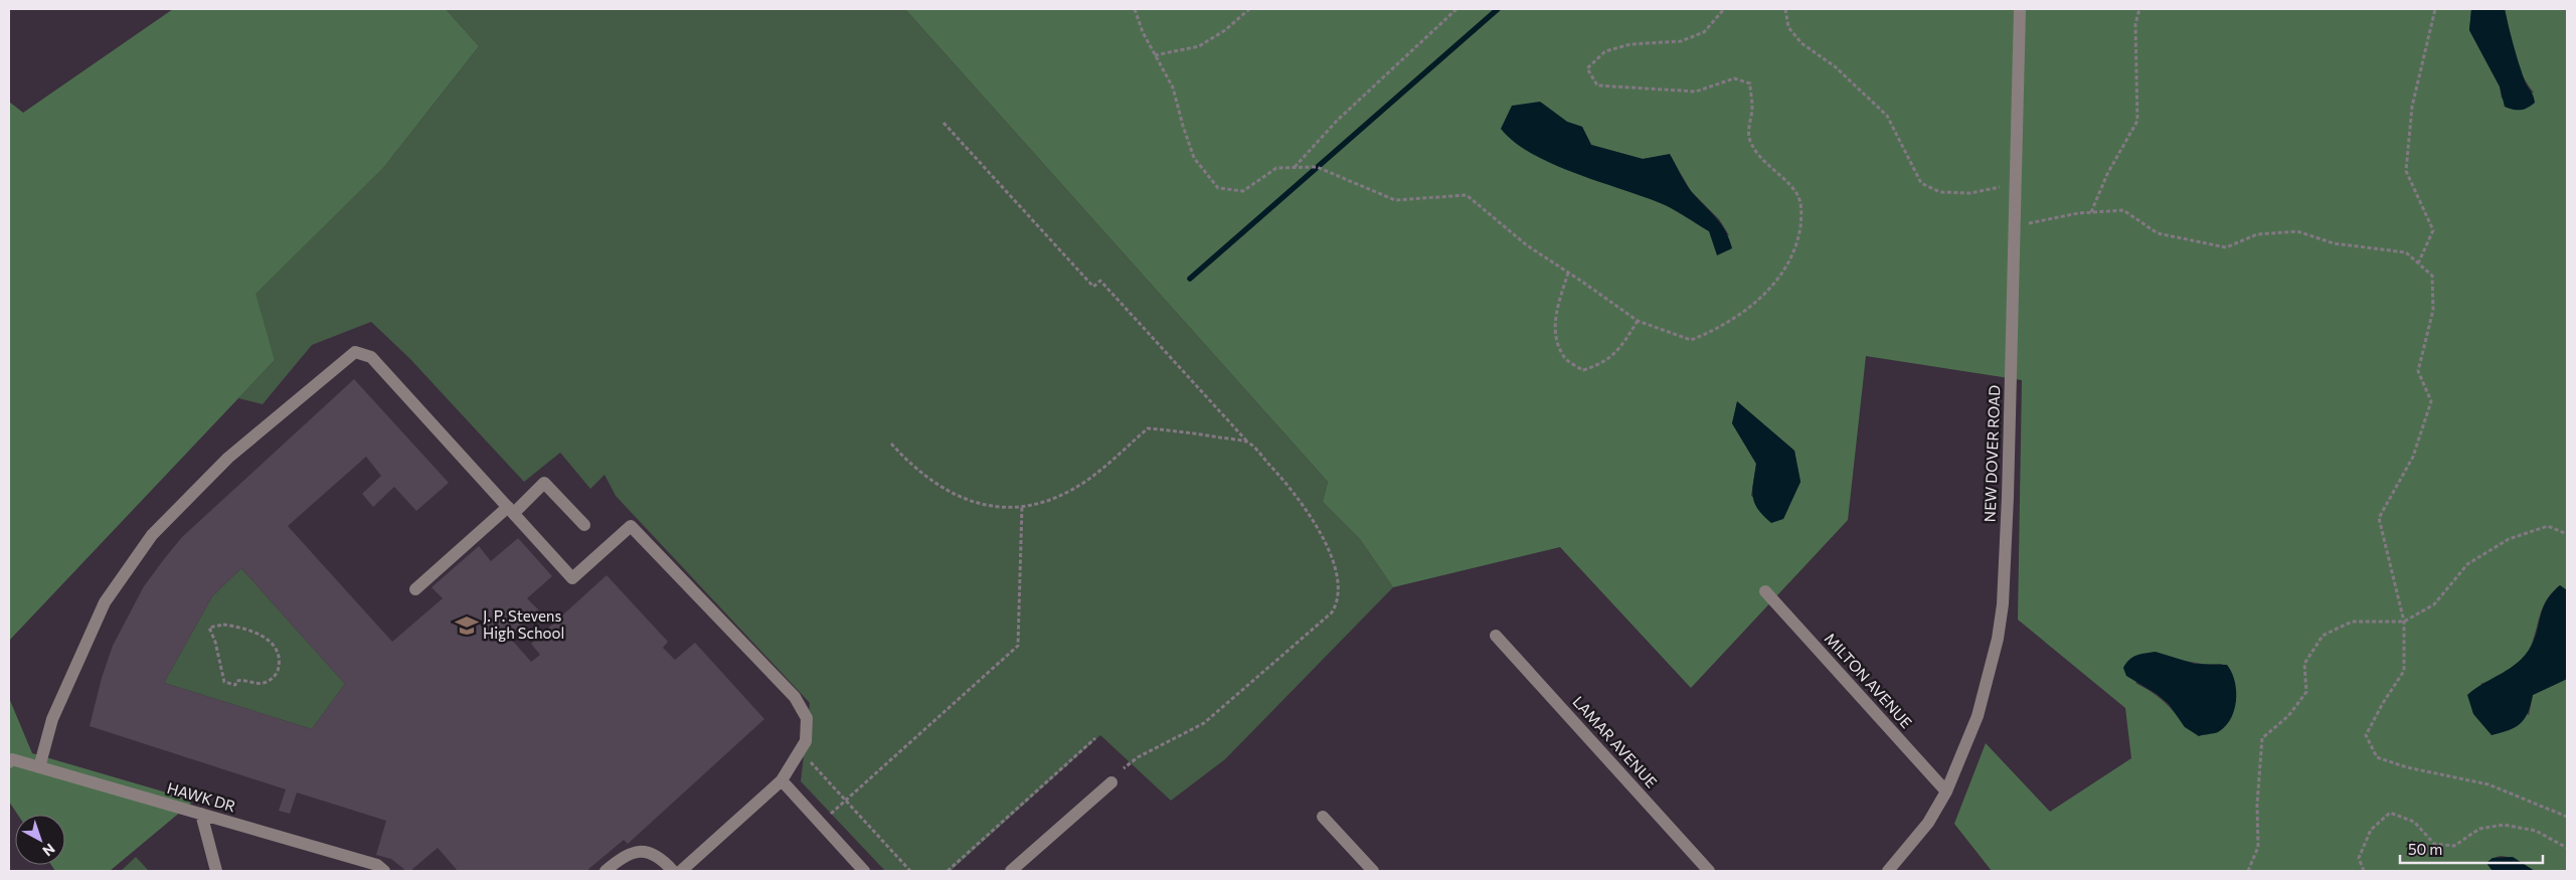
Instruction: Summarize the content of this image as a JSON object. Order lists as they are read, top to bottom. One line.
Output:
{"streets":{"street":["NEW DOVER ROAD","MILTON AVENUE","LAMAR AVENUE","HAWK DR"]},"crossings":[["NEW DOVER ROAD","MILTON AVENUE"]],"places":{"school or university":["J. P. Stevens High School"]},"scale_bar":"50 m","north":"bottom right"}
